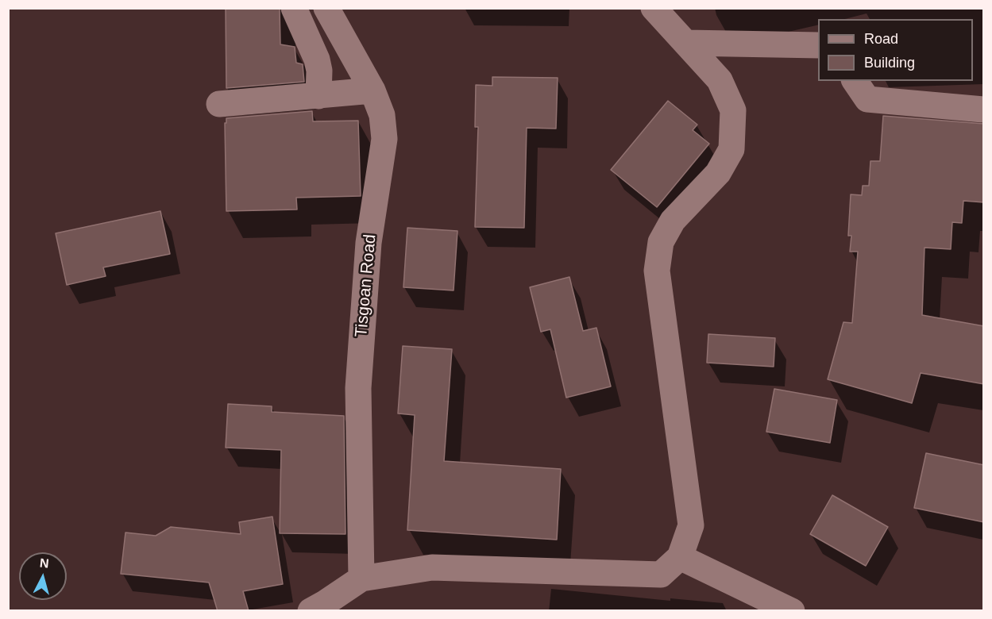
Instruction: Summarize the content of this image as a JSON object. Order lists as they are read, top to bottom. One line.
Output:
{"streets":{"street":["Tisgoan Road"]},"legend":["Road","Building"],"north":"top"}
